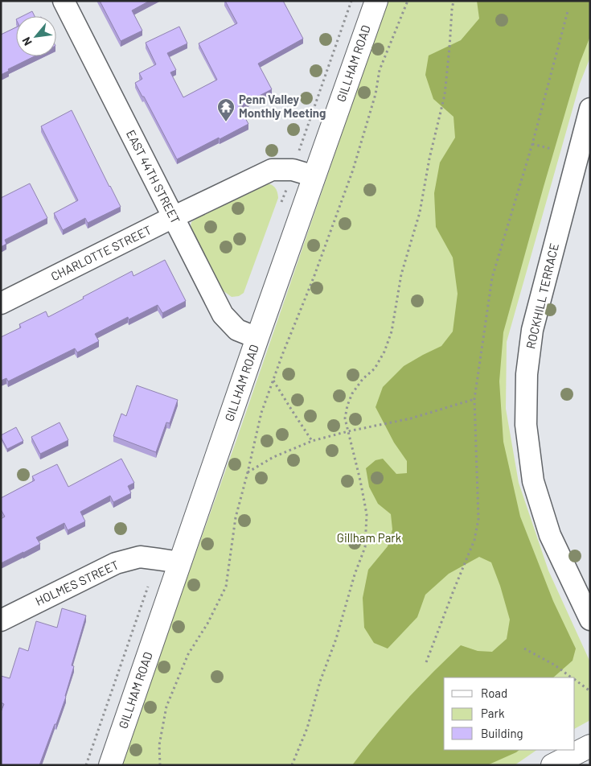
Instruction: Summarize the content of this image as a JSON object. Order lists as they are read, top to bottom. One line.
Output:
{"streets":{"main road":["GILLHAM ROAD"],"street":["EAST 44TH STREET","CHARLOTTE STREET","ROCKHILL TERRACE","HOLMES STREET"]},"crossings":[["GILLHAM ROAD","EAST 44TH STREET"],["GILLHAM ROAD","CHARLOTTE STREET"],["GILLHAM ROAD","HOLMES STREET"],["EAST 44TH STREET","CHARLOTTE STREET"]],"parks":["Gillham Park"],"places":{"temple":["Penn Valley Monthly Meeting"]},"legend":["Road","Park","Building"],"north":"bottom left"}
